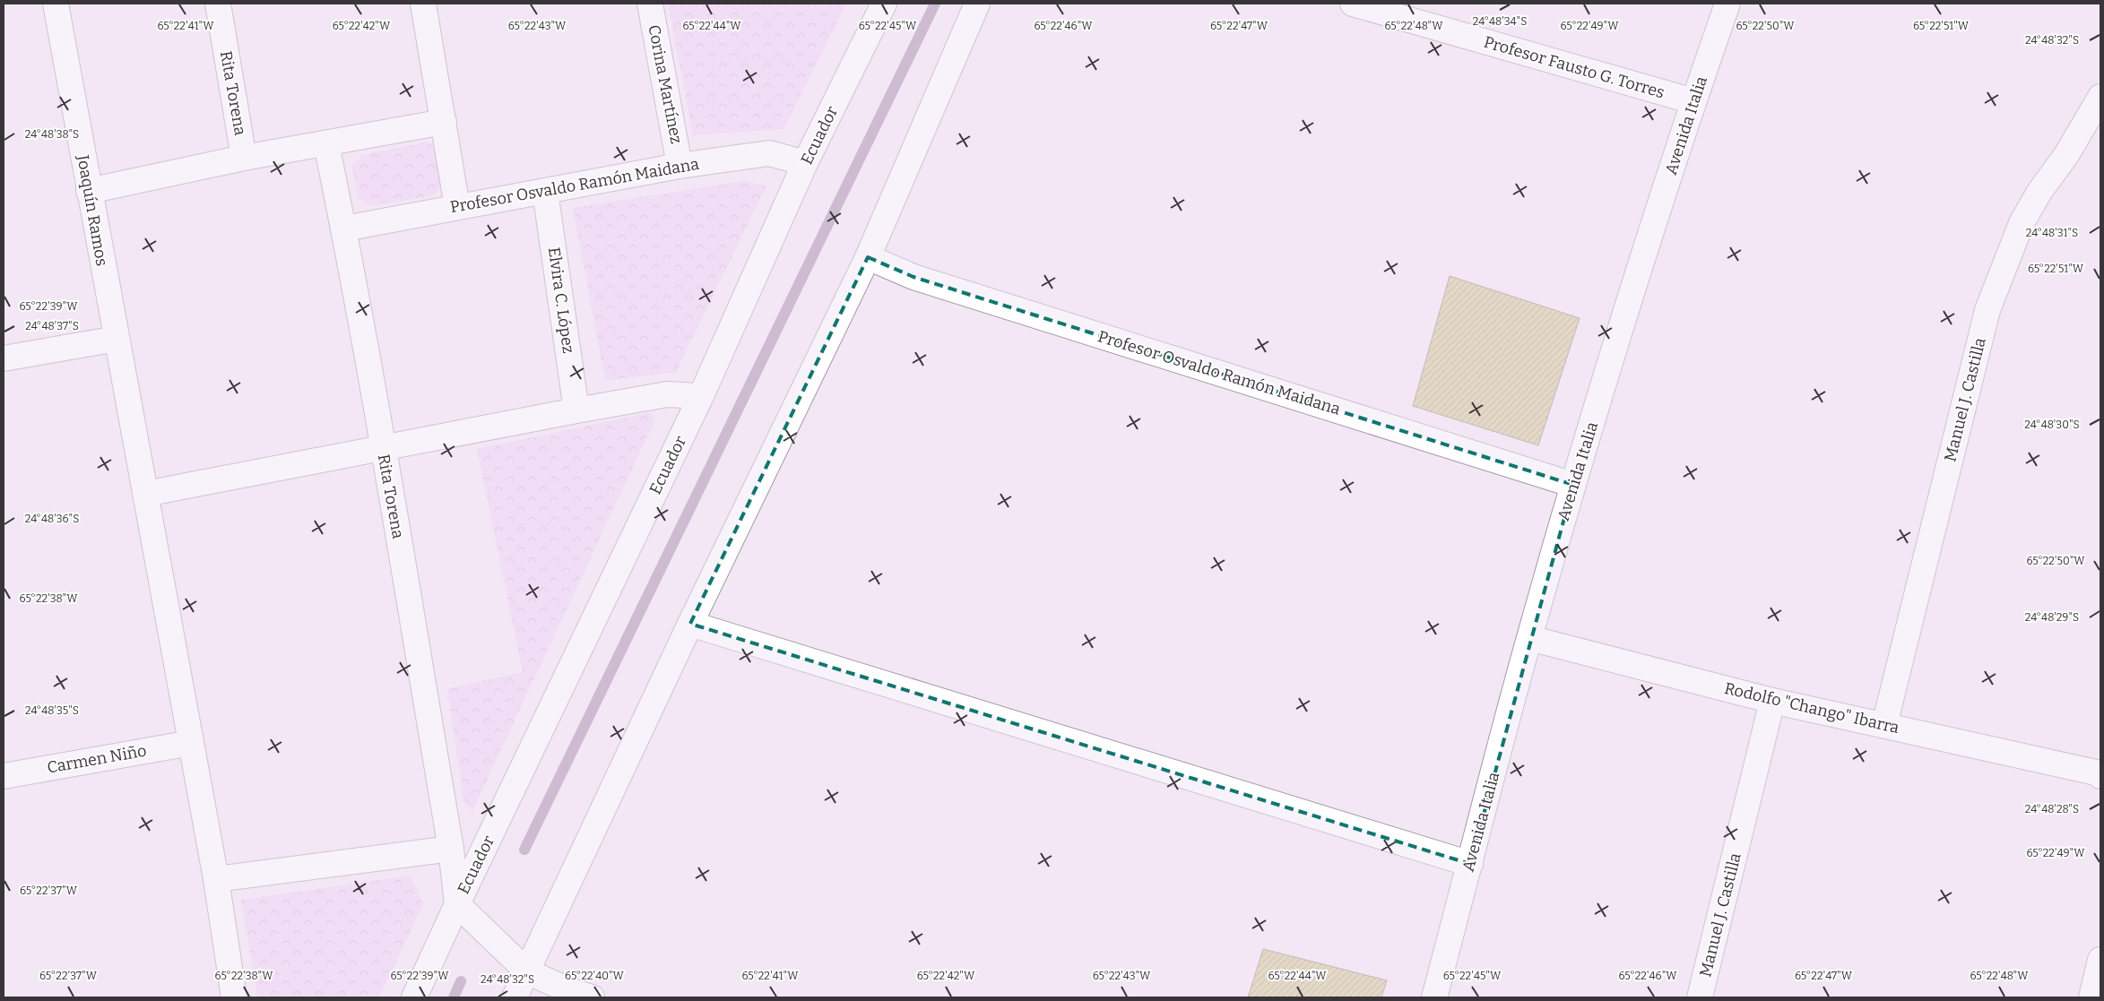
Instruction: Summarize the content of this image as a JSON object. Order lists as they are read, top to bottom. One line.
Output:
{"streets":{"street":["Profesor Fausto G. Torres","Corina Martínez","Rita Torena","Avenida Italia","Ecuador","Profesor Osvaldo Ramón Maidana","Joaquín Ramos","Elvira C. López","Manuel J. Castilla","Rodolfo \"Chango\" Ibarra","Carmen Niño"]},"crossings":[["Profesor Fausto G. Torres","Avenida Italia"],["Corina Martínez","Profesor Osvaldo Ramón Maidana"],["Rita Torena","Ecuador"],["Rita Torena","Profesor Osvaldo Ramón Maidana"],["Avenida Italia","Profesor Osvaldo Ramón Maidana"],["Avenida Italia","Rodolfo \"Chango\" Ibarra"],["Ecuador","Profesor Osvaldo Ramón Maidana"],["Profesor Osvaldo Ramón Maidana","Elvira C. López"],["Joaquín Ramos","Carmen Niño"],["Manuel J. Castilla","Rodolfo \"Chango\" Ibarra"]],"coordinates":["24°48'34\"S","65°22'49\"W","65°22'50\"W","65°22'41\"W","65°22'42\"W","65°22'43\"W","65°22'44\"W","65°22'45\"W","65°22'46\"W","65°22'47\"W","65°22'48\"W","65°22'51\"W","24°48'32\"S","24°48'38\"S","24°48'31\"S","65°22'39\"W","24°48'37\"S","24°48'30\"S","24°48'36\"S","65°22'38\"W","24°48'29\"S","24°48'35\"S","24°48'28\"S","65°22'37\"W","65°22'40\"W"]}
